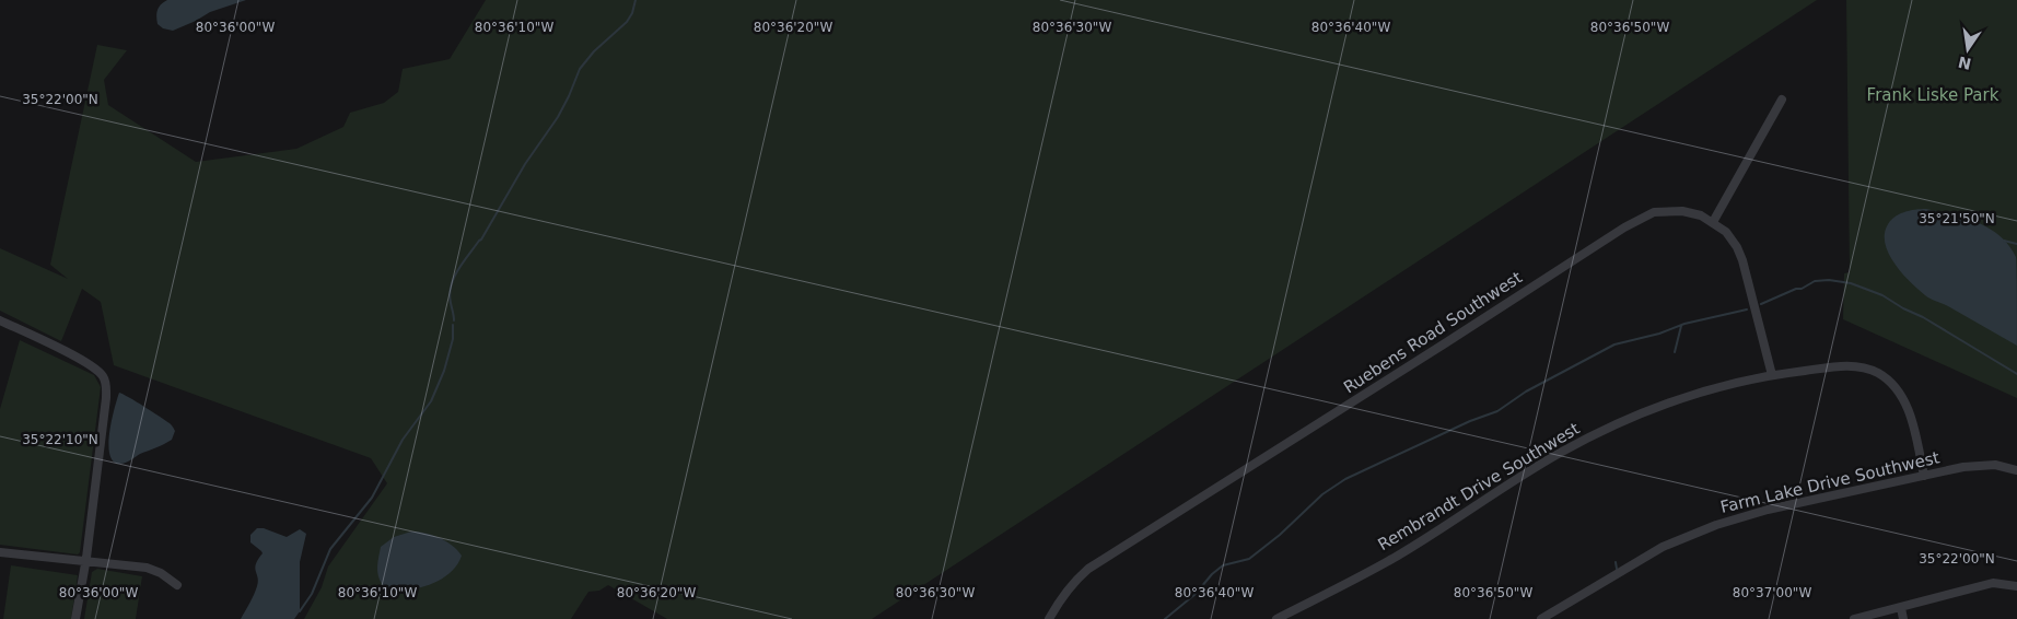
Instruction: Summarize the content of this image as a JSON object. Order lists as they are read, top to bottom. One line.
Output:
{"streets":{"street":["Ruebens Road Southwest","Farm Lake Drive Southwest","Rembrandt Drive Southwest"]},"crossings":[["Ruebens Road Southwest","Rembrandt Drive Southwest"],["Farm Lake Drive Southwest","Rembrandt Drive Southwest"]],"parks":["Frank Liske Park"],"north":"bottom","coordinates":["80°36'00\"W","80°36'10\"W","80°36'20\"W","80°36'30\"W","80°36'40\"W","80°36'50\"W","35°22'00\"N","35°21'50\"N","35°22'10\"N","80°37'00\"W"]}
